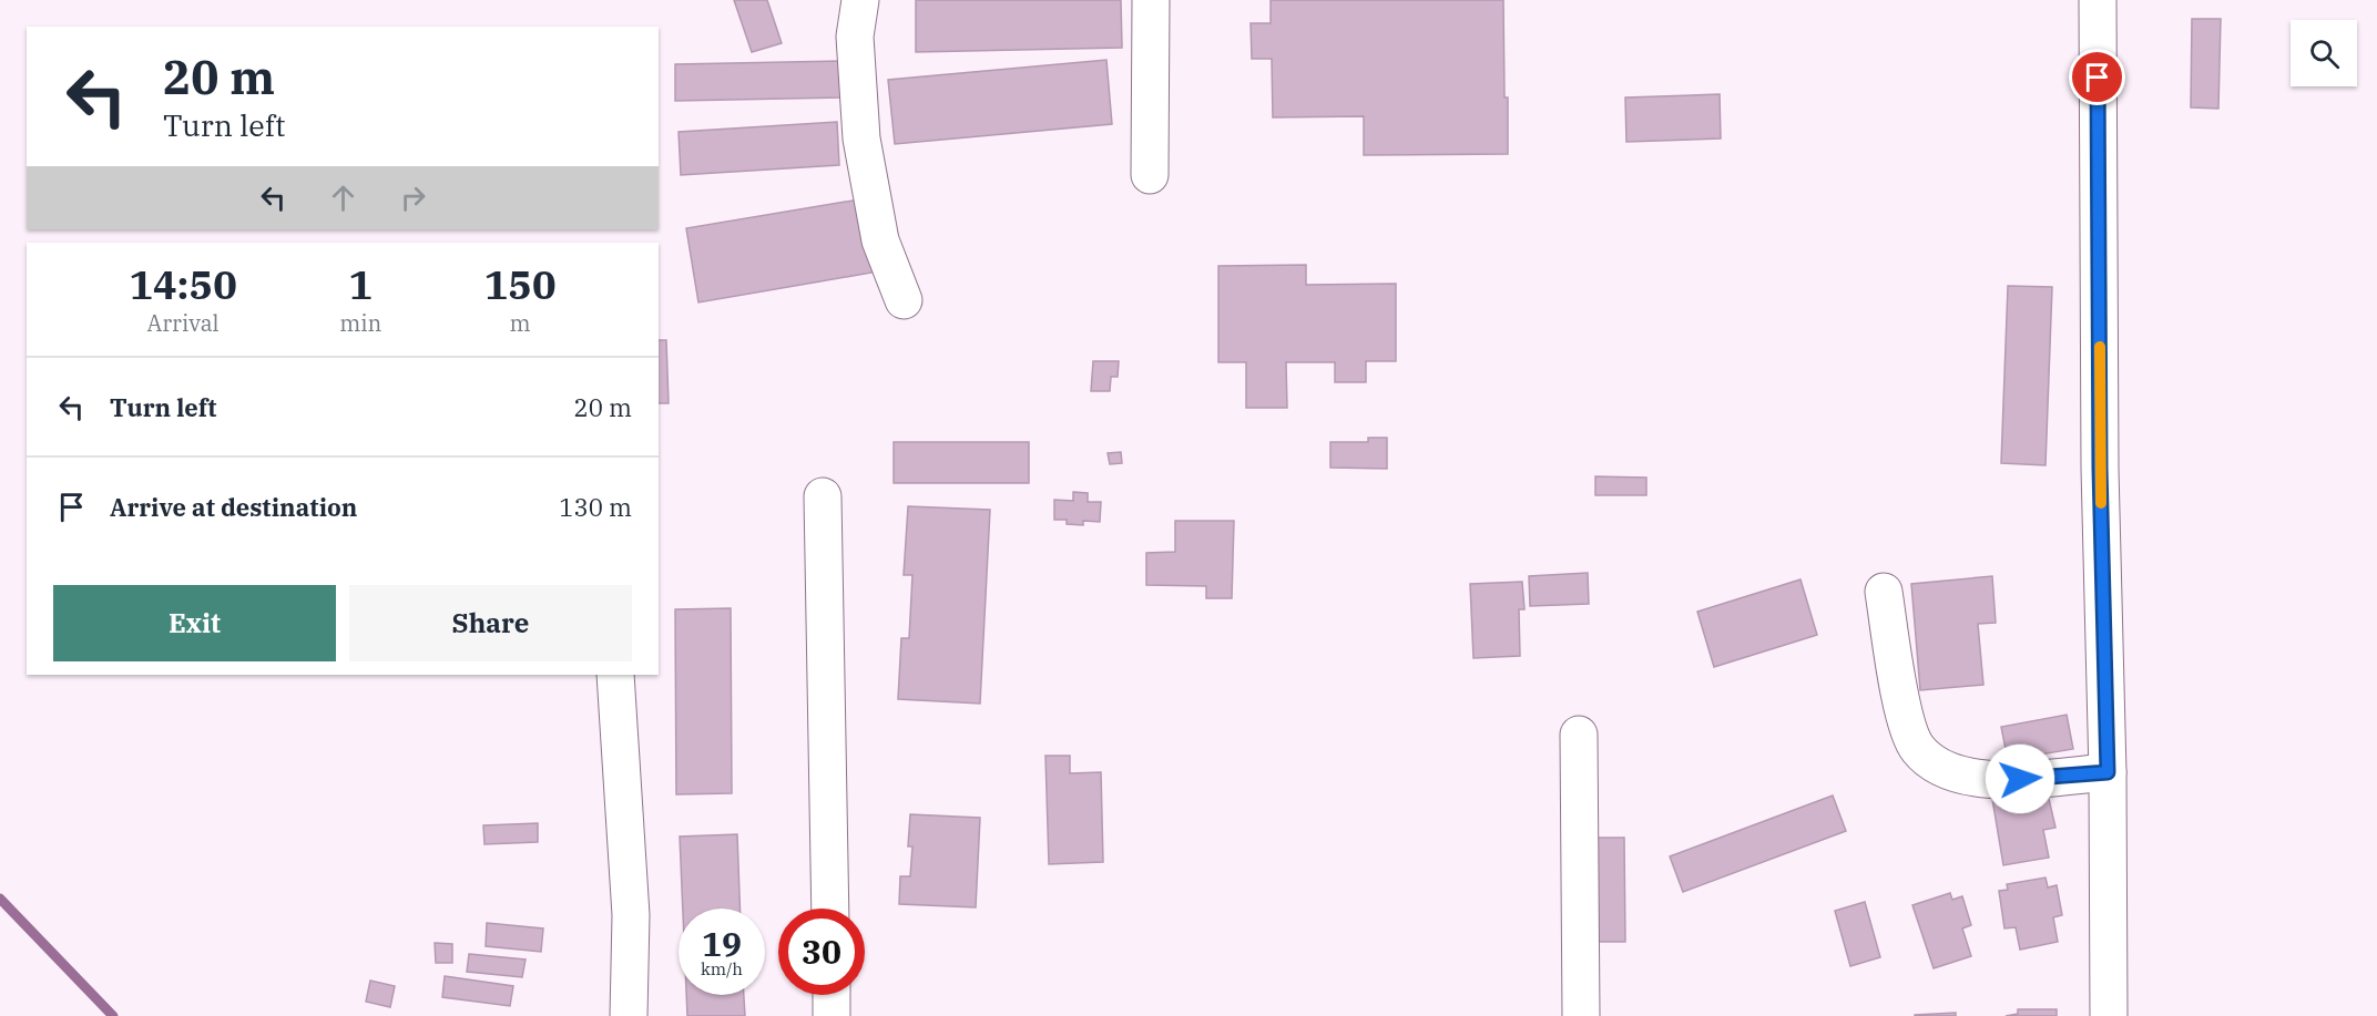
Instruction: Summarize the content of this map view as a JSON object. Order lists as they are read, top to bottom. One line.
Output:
{"page":{"turn":["20 m","Turn left"],"eta":["14:50","Arrival","1","min","150","m"],"list":[{"name":"Turn left","value":"20 m"},{"name":"Arrive at destination","value":"130 m"}],"buttons":["Exit","Share"],"speed":"19 km/h","limit":"30"}}
